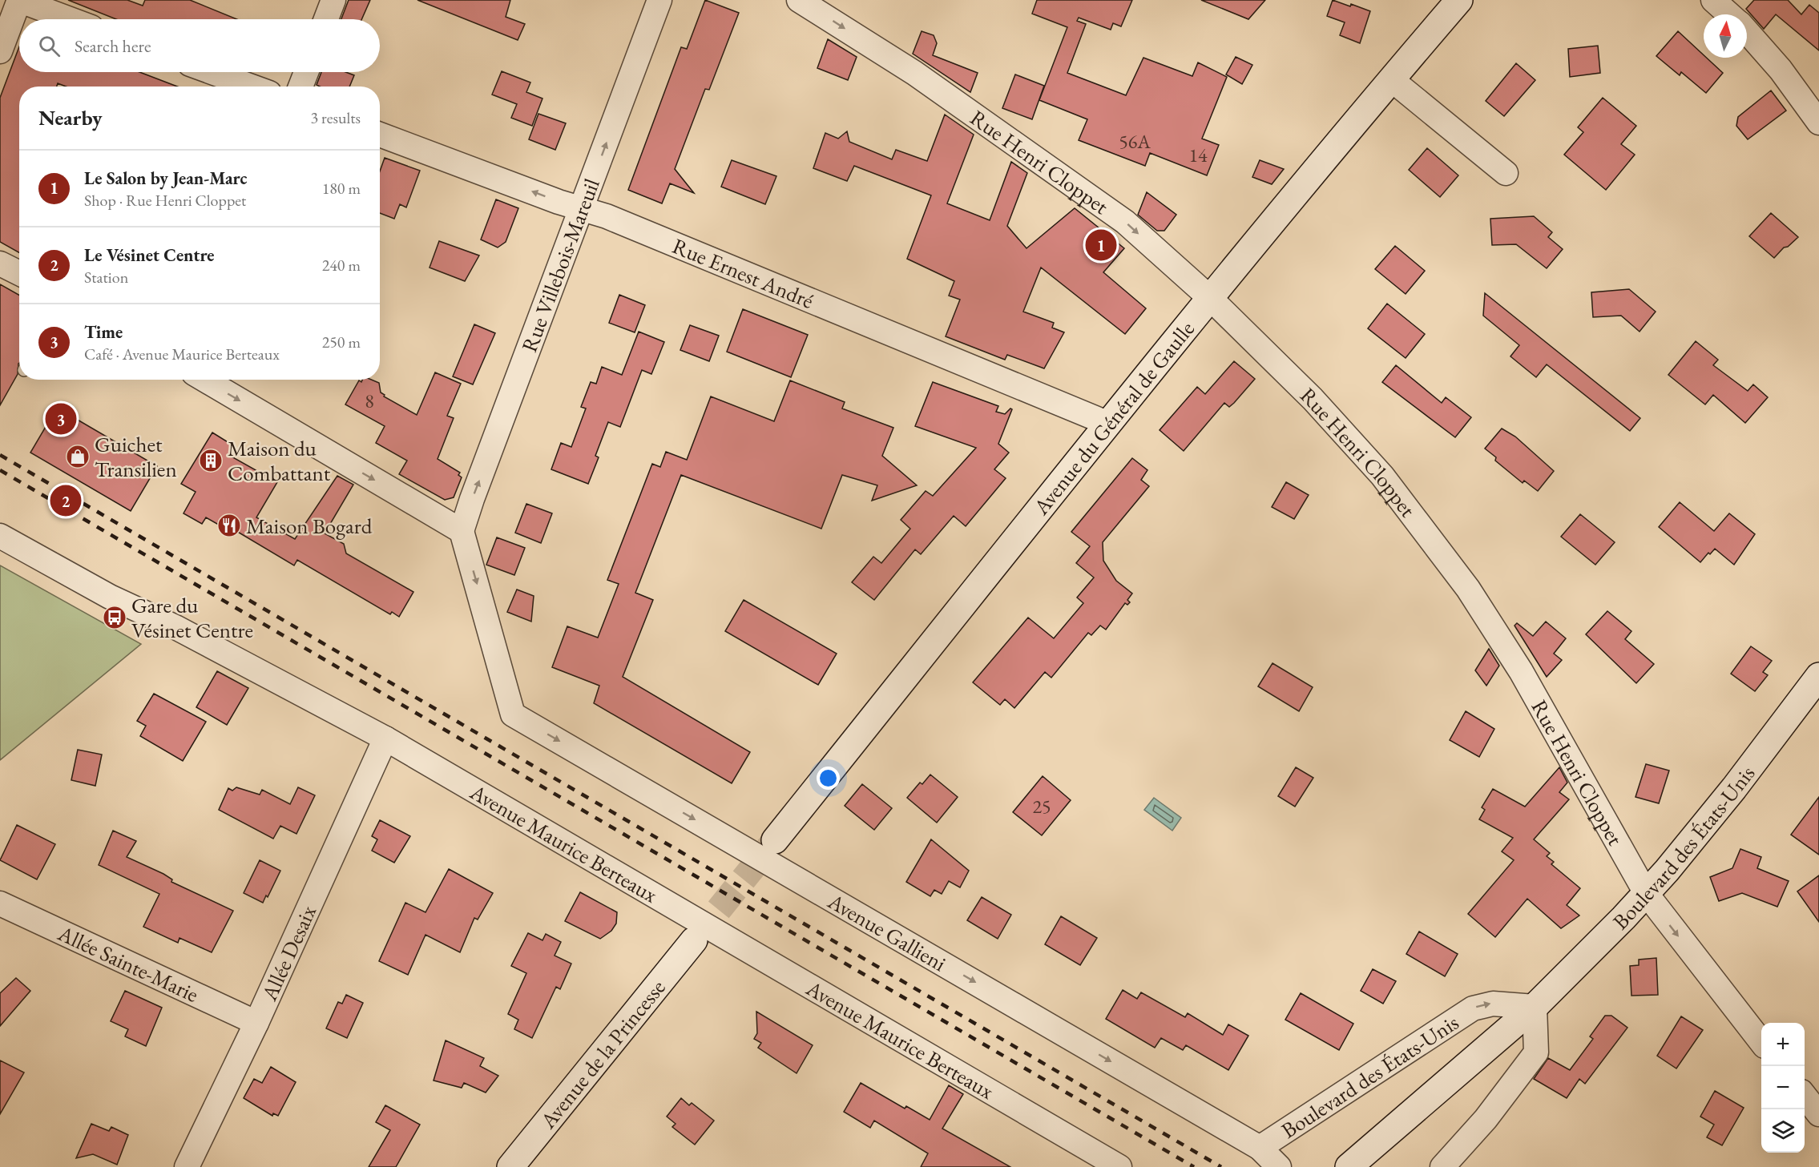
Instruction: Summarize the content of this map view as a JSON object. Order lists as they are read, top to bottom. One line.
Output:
{"streets":{"street":["Rue Henri Cloppet","Rue Villebois-Mareuil","Rue Ernest André","Avenue du Général de Gaulle","Avenue Maurice Berteaux","Boulevard des États-Unis","Avenue Gallieni","Allée Desaix","Allée Sainte-Marie","Avenue de la Princesse"]},"crossings":[["Rue Henri Cloppet","Avenue du Général de Gaulle"],["Rue Henri Cloppet","Boulevard des États-Unis"],["Rue Villebois-Mareuil","Rue Ernest André"],["Rue Villebois-Mareuil","Avenue Gallieni"],["Rue Ernest André","Avenue du Général de Gaulle"],["Avenue Maurice Berteaux","Allée Desaix"],["Boulevard des États-Unis","Avenue Gallieni"],["Allée Desaix","Allée Sainte-Marie"]],"one_way":["Rue Henri Cloppet","Rue Villebois-Mareuil","Avenue Gallieni"],"places":{"shop":["Guichet Transilien"],"building":["Maison du Combattant"],"restaurant":["Maison Bogard"],"bus stop":["Gare du Vésinet Centre"]},"house_numbers":["56A","14","8","25"],"north":"top","page":{"search":"Search here","heading":["Nearby","3 results"],"list":[{"mark":"1","name":"Le Salon by Jean-Marc","note":"Shop · Rue Henri Cloppet","value":"180 m"},{"mark":"2","name":"Le Vésinet Centre","note":"Station","value":"240 m"},{"mark":"3","name":"Time","note":"Café · Avenue Maurice Berteaux","value":"250 m"}],"pins":["1","3","2"],"map_buttons":["+","−"]}}
